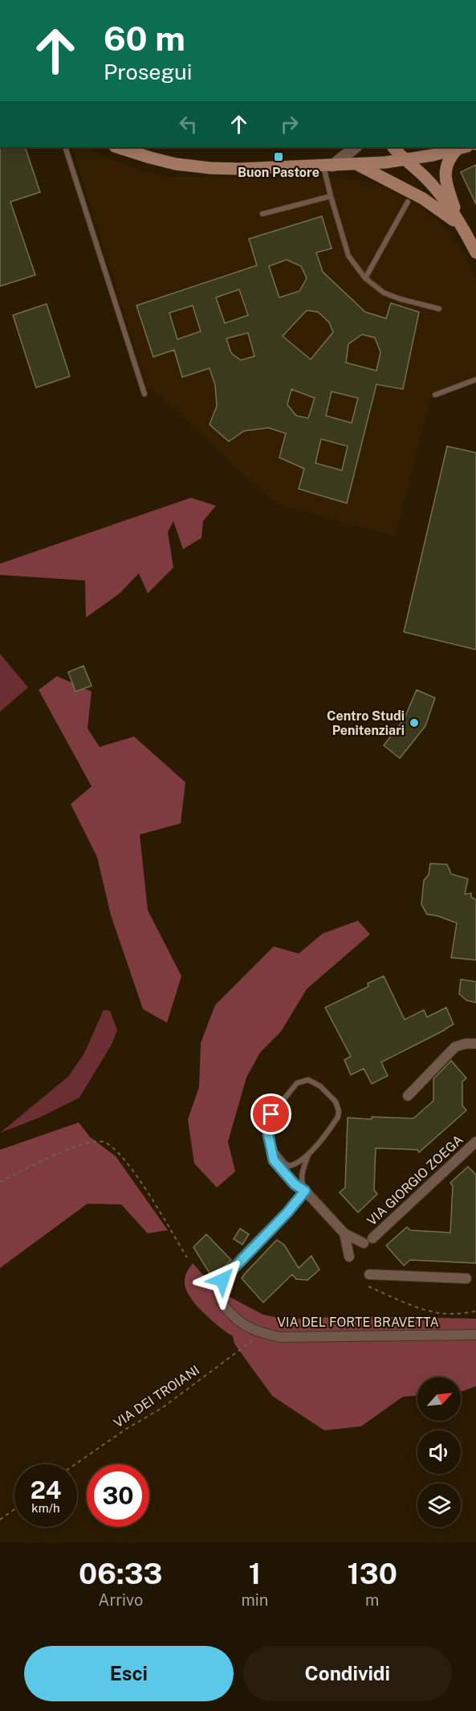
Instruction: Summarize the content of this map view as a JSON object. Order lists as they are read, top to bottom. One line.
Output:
{"streets":{"street":["VIA GIORGIO ZOEGA","VIA DEL FORTE BRAVETTA"],"path":["VIA DEI TROIANI"]},"crossings":[["VIA DEL FORTE BRAVETTA","VIA DEI TROIANI"]],"places":{"transit":["Buon Pastore"],"other":["Centro Studi Penitenziari"]},"north":"top right","page":{"turn":["60 m","Prosegui"],"speed":"24 km/h","limit":"30","eta":["06:33","Arrivo","1","min","130","m"],"buttons":["Esci","Condividi"]}}
